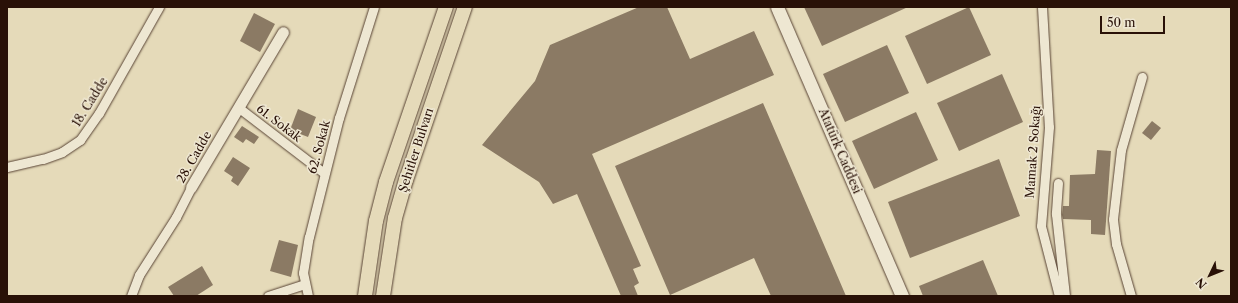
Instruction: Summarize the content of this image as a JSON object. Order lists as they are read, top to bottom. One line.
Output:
{"streets":{"main road":["Şehitler Bulvarı","Atatürk Caddesi"],"street":["18. Cadde","61. Sokak","62. Sokak","Mamak 2 Sokağı","28. Cadde"]},"crossings":[["61. Sokak","62. Sokak"],["61. Sokak","28. Cadde"]],"scale_bar":"50 m","north":"bottom left"}
